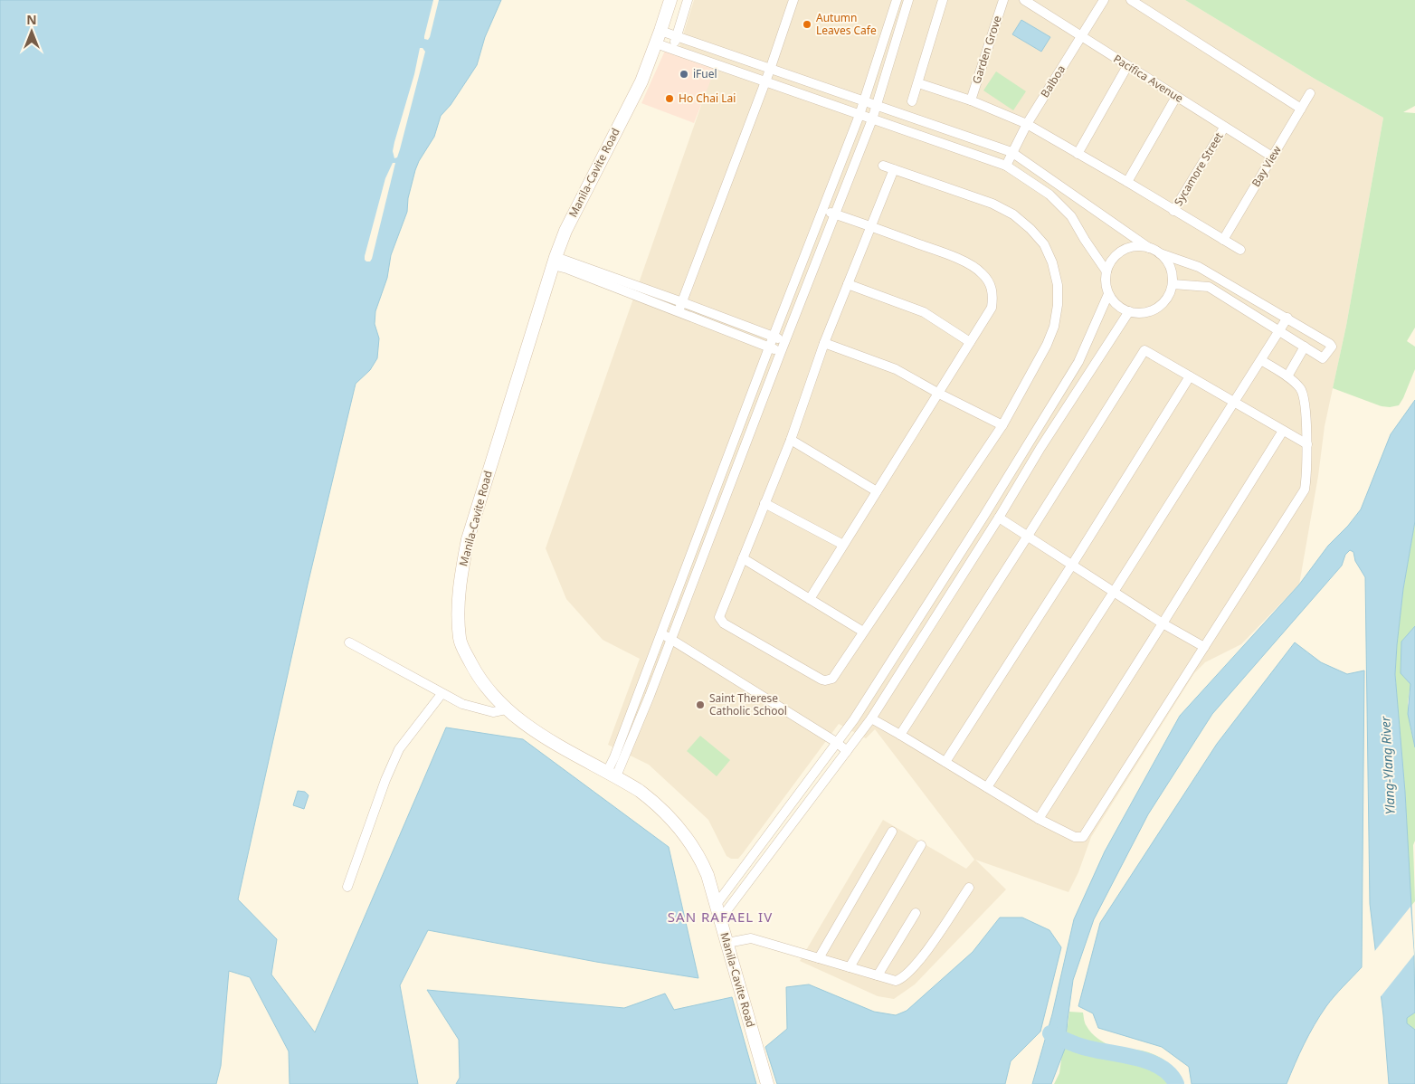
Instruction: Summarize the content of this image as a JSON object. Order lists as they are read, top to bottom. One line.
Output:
{"streets":{"main road":["Manila-Cavite Road"],"street":["Garden Grove","Pacifica Avenue","Balboa","Bay View","Sycamore Street"]},"crossings":[["Pacifica Avenue","Balboa"],["Pacifica Avenue","Bay View"],["Pacifica Avenue","Sycamore Street"]],"districts":["SAN RAFAEL IV"],"water":["Ylang-Ylang River"],"places":["Autumn Leaves Cafe","iFuel","Ho Chai Lai","Saint Therese Catholic School"],"north":"top"}
